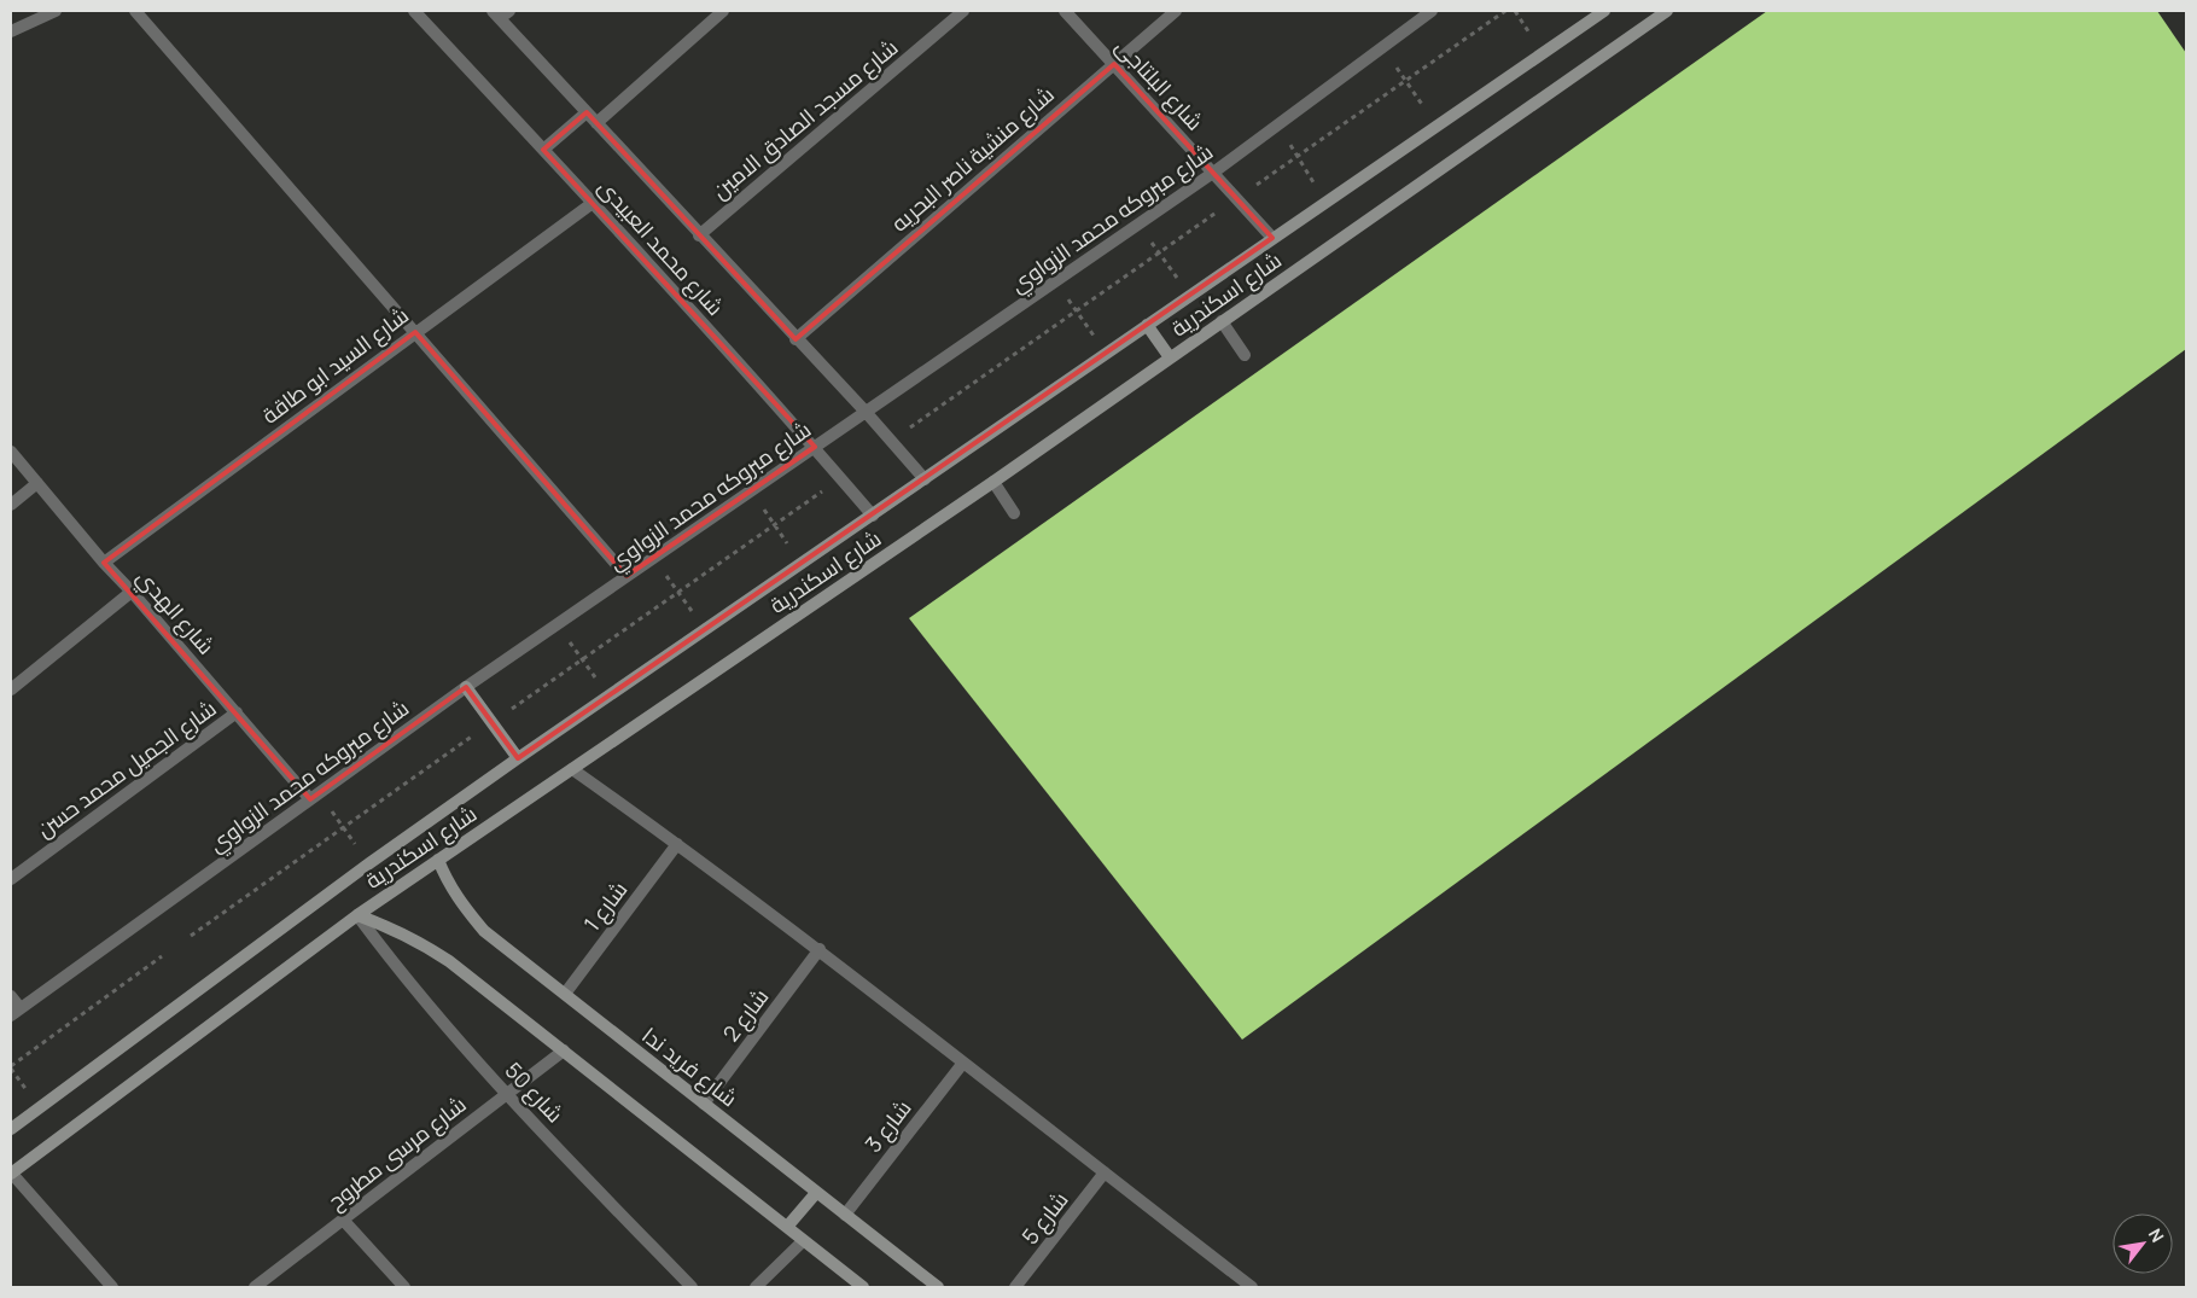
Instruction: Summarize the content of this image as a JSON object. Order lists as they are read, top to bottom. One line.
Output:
{"streets":{"street":["شارع البلتاجى","شارع مسجد الصادق الامين","شارع منشية ناصر البحريه","شارع مبروكه محمد الزواوي","شارع محمد العبيدى","شارع اسكندرية","شارع السيد ابو طاقة","شارع الهدي","شارع الجميل محمد حسن","شارع 1","شارع 2","شارع فريد ندا","شارع 50","شارع 3","شارع مرسى مطروح","شارع 5"]},"crossings":[["شارع البلتاجى","شارع منشية ناصر البحريه"],["شارع البلتاجى","شارع مبروكه محمد الزواوي"],["شارع البلتاجى","شارع اسكندرية"],["شارع مسجد الصادق الامين","شارع محمد العبيدى"],["شارع منشية ناصر البحريه","شارع محمد العبيدى"],["شارع مبروكه محمد الزواوي","شارع محمد العبيدى"],["شارع مبروكه محمد الزواوي","شارع الهدي"],["شارع محمد العبيدى","شارع اسكندرية"],["شارع محمد العبيدى","شارع السيد ابو طاقة"],["شارع اسكندرية","شارع فريد ندا"],["شارع اسكندرية","شارع 50"],["شارع السيد ابو طاقة","شارع الهدي"],["شارع الهدي","شارع الجميل محمد حسن"],["شارع 1","شارع فريد ندا"],["شارع 2","شارع فريد ندا"],["شارع فريد ندا","شارع 3"],["شارع 50","شارع مرسى مطروح"]],"north":"top right"}
